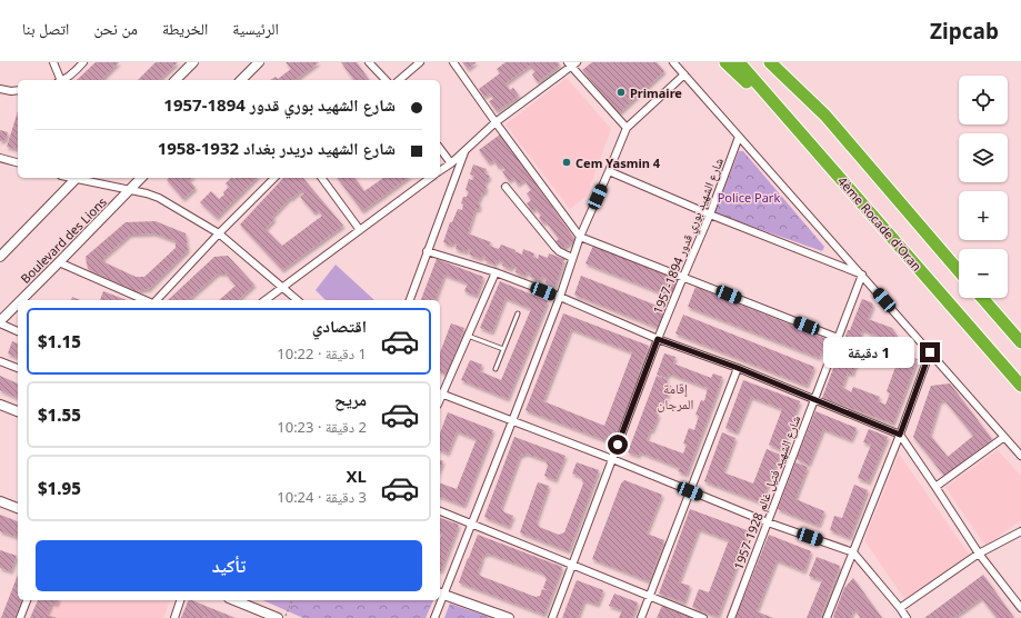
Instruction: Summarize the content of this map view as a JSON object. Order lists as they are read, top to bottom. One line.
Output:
{"streets":{"highway":["4ème Rocade d'Oran"],"main road":["Boulevard des Lions"],"street":["شارع الشهيد بوري قدور 1894-1957","شارع الشهيد فتيل غالم 1928-1957"]},"districts":["إقامة المرجان"],"parks":["Police Park"],"places":["Primaire","Cem Yasmin 4"],"page":{"header":"Zipcab","nav":["الرئيسية","الخريطة","من نحن","اتصل بنا"],"map_buttons":["+","−"],"banner":["شارع الشهيد بوري قدور 1894-1957","شارع الشهيد دريدر بغداد 1932-1958"],"list":[{"name":"اقتصادي","note":"1 دقيقة · 10:22","value":"$1.15"},{"name":"مريح","note":"2 دقيقة · 10:23","value":"$1.55"},{"name":"XL","note":"3 دقيقة · 10:24","value":"$1.95"}],"bubble":"1 دقيقة","buttons":"تأكيد"}}
